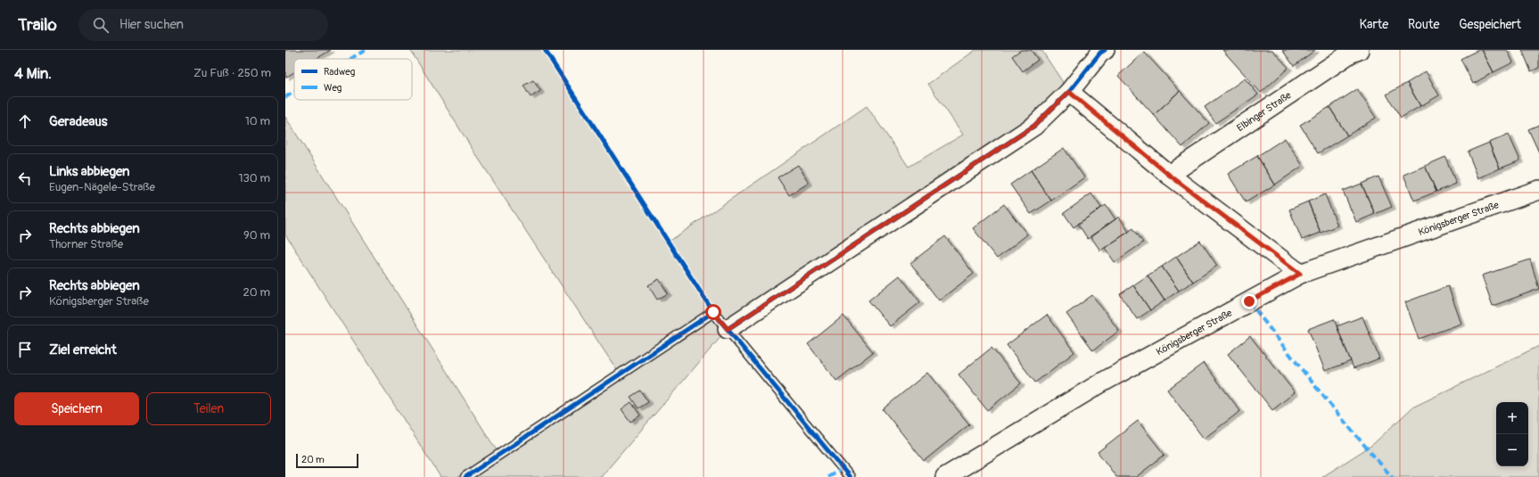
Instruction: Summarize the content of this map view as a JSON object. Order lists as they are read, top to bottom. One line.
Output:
{"streets":{"street":["Elbinger Straße","Königsberger Straße"]},"legend":["Radweg","Weg"],"scale_bar":"20 m","page":{"header":"Trailo","search":"Hier suchen","nav":["Karte","Route","Gespeichert"],"heading":["4 Min.","Zu Fuß · 250 m"],"list":[["Geradeaus","10 m"],["Links abbiegen","Eugen-Nägele-Straße","130 m"],["Rechts abbiegen","Thorner Straße","90 m"],["Rechts abbiegen","Königsberger Straße","20 m"],"Ziel erreicht"],"buttons":["Speichern","Teilen"],"map_buttons":["+","−"],"scale":"20 m"}}
